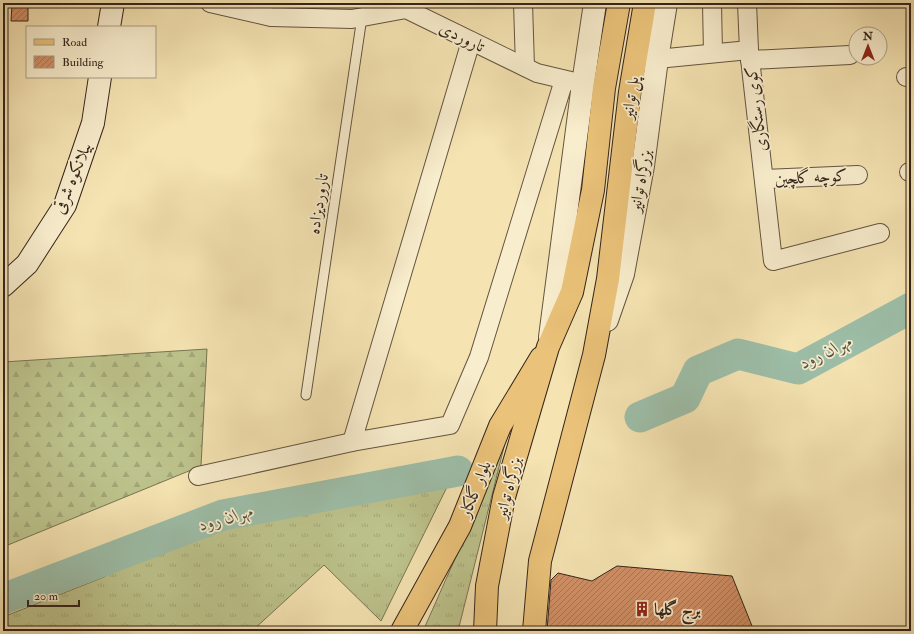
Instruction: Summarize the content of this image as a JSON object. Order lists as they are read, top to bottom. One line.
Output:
{"streets":{"main road":["پل توانیر","بزرگراه توانیر","بلوار گلکار"],"street":["تاروردی","کوی رستگاری","کوچه گلچین","بیلانکوه شرقی"],"lane":["تاروردیزاده"]},"crossings":[["تاروردی","بزرگراه توانیر"],["تاروردی","تاروردیزاده"],["پل توانیر","بزرگراه توانیر"],["کوی رستگاری","کوچه گلچین"],["کوی رستگاری","بزرگراه توانیر"],["بزرگراه توانیر","بلوار گلکار"]],"water":["مهران رود"],"places":{"building":["برج گلها"]},"legend":["Road","Building"],"scale_bar":"20 m","north":"top"}
